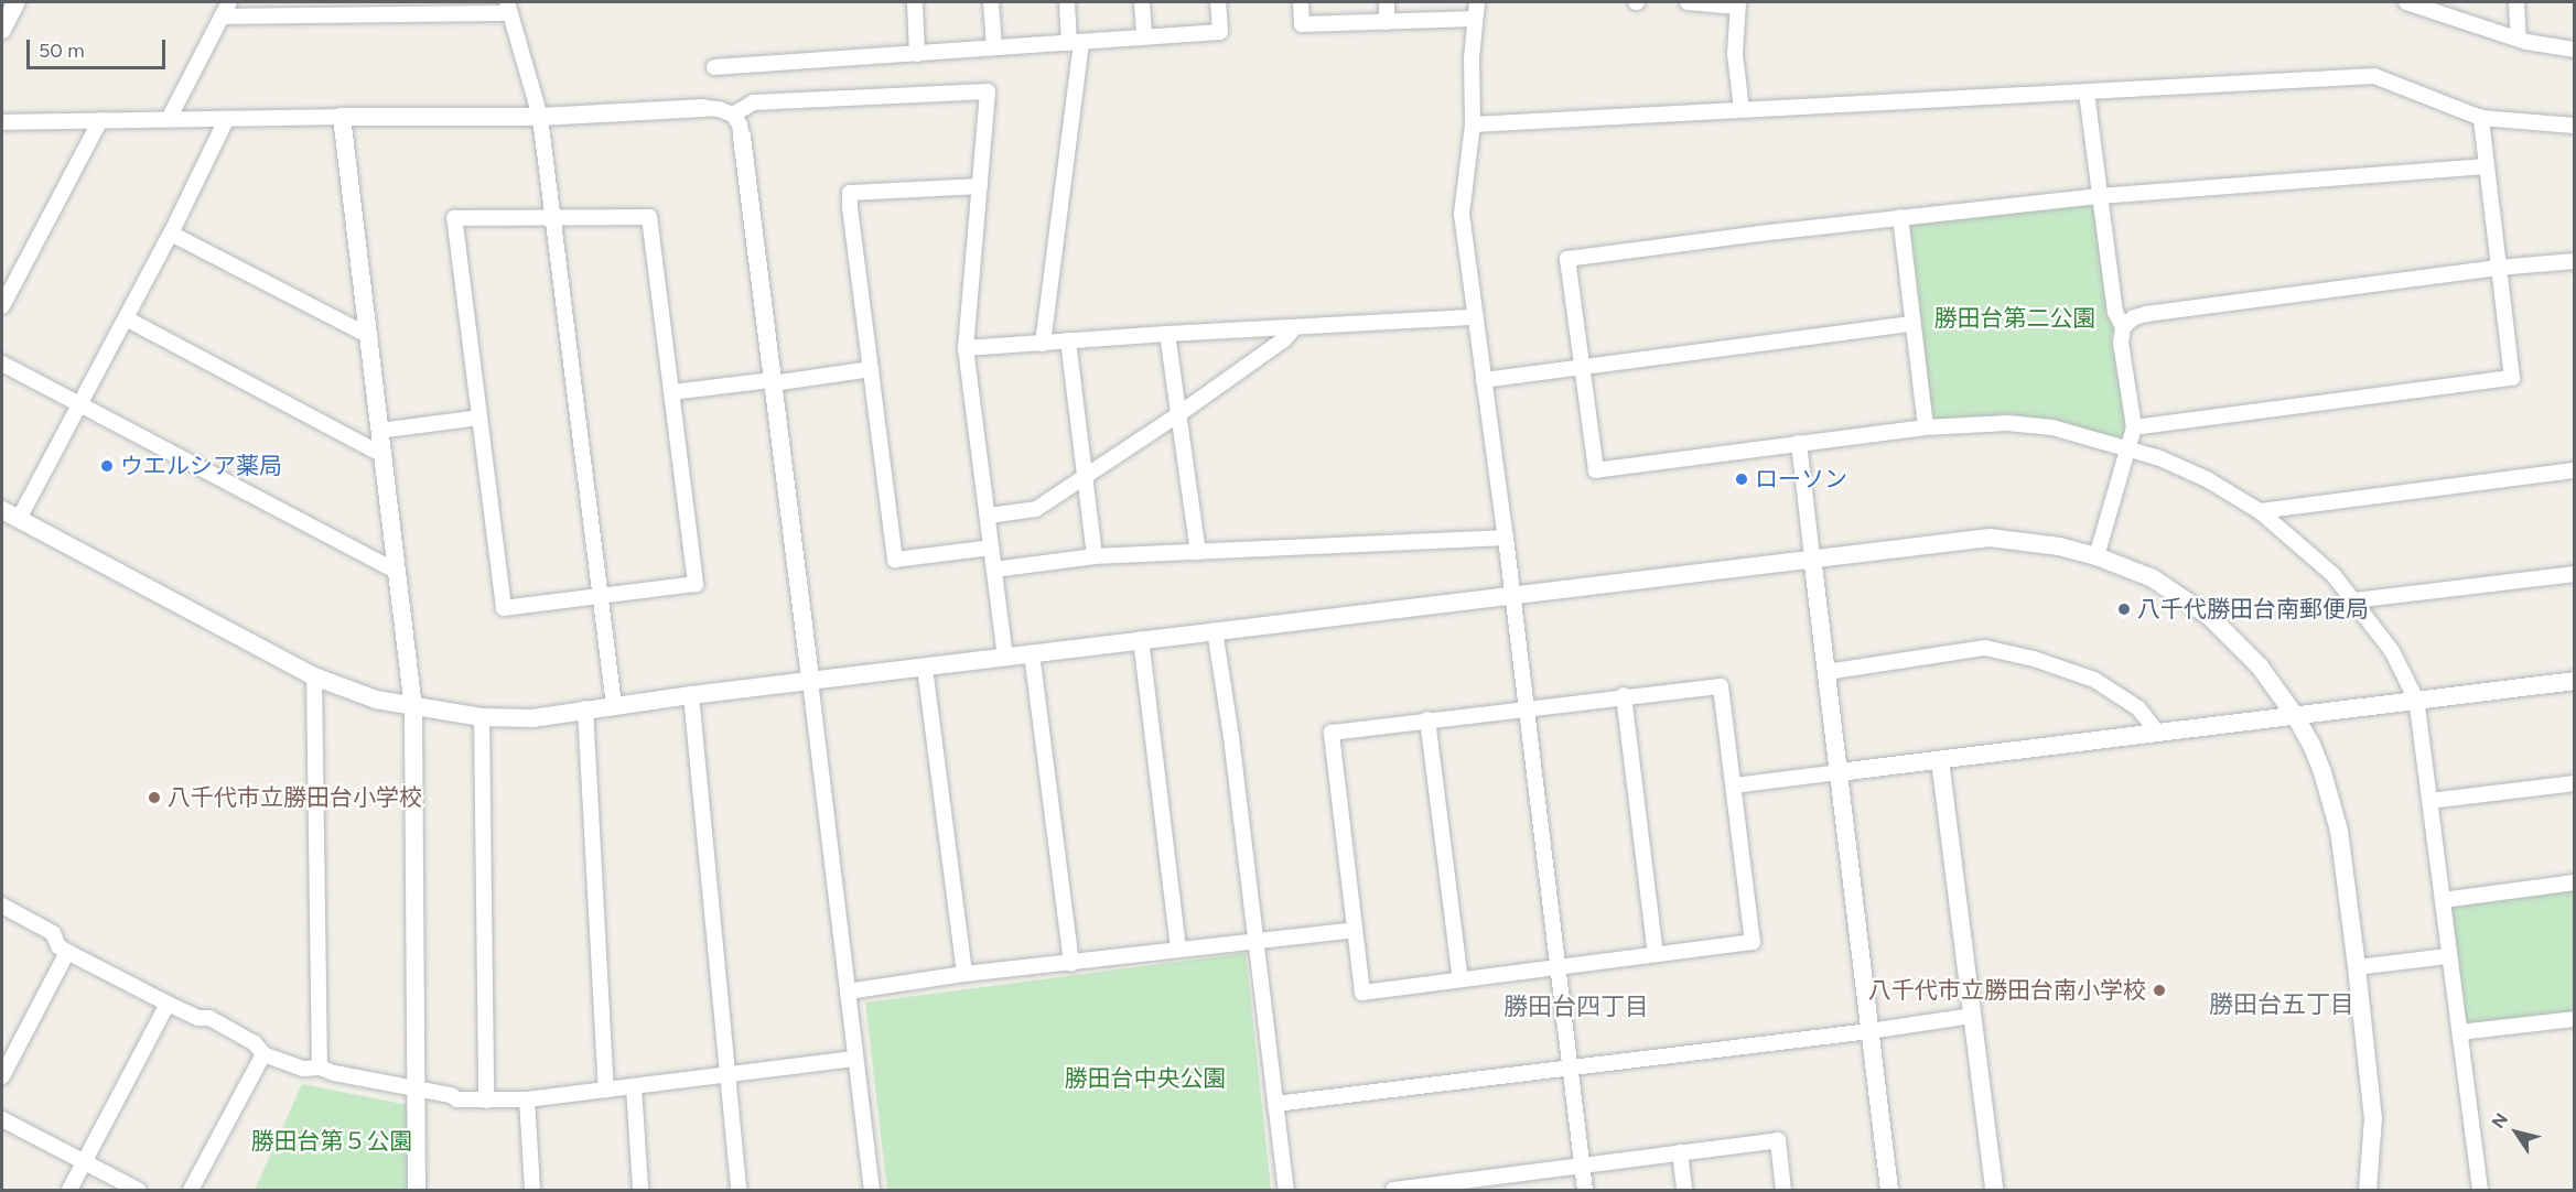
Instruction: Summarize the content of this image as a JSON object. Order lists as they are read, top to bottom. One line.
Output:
{"districts":["勝田台五丁目","勝田台四丁目"],"parks":["勝田台第二公園","勝田台中央公園","勝田台第５公園"],"places":["ウエルシア薬局","ローソン","八千代勝田台南郵便局","八千代市立勝田台小学校","八千代市立勝田台南小学校"],"scale_bar":"50 m","north":"top left"}
